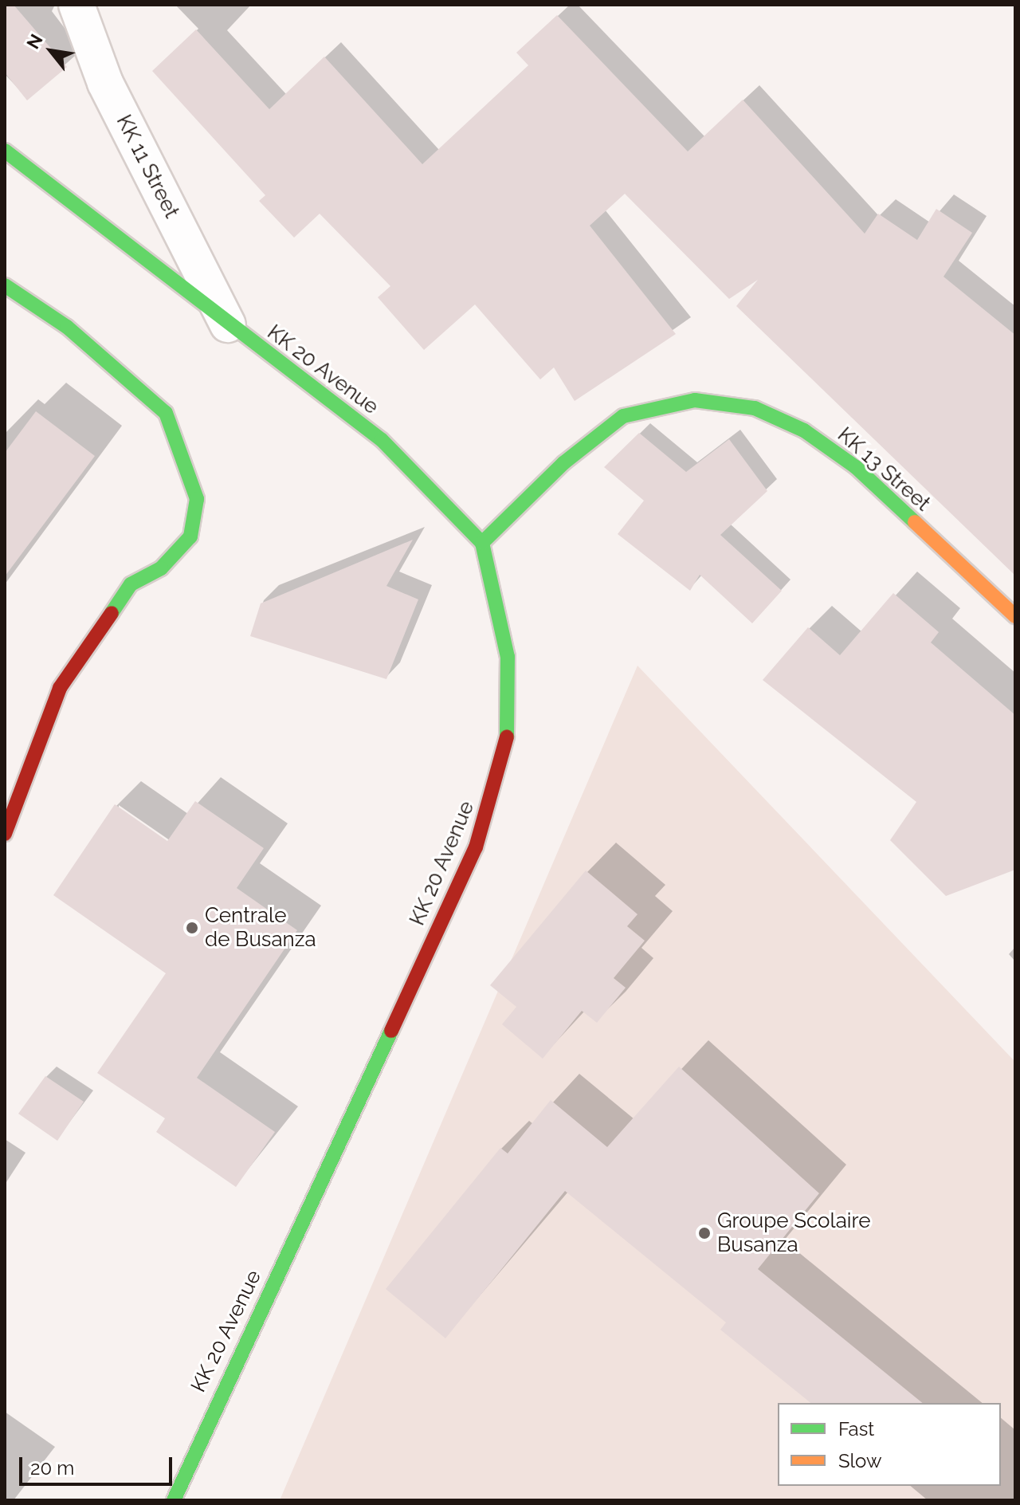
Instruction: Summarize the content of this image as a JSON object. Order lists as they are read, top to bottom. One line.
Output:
{"streets":{"main road":["KK 20 Avenue","KK 13 Street"],"street":["KK 11 Street"]},"crossings":[["KK 11 Street","KK 20 Avenue"],["KK 20 Avenue","KK 13 Street"]],"places":["Centrale de Busanza","Groupe Scolaire Busanza"],"legend":["Fast","Slow"],"scale_bar":"20 m","north":"top left"}
